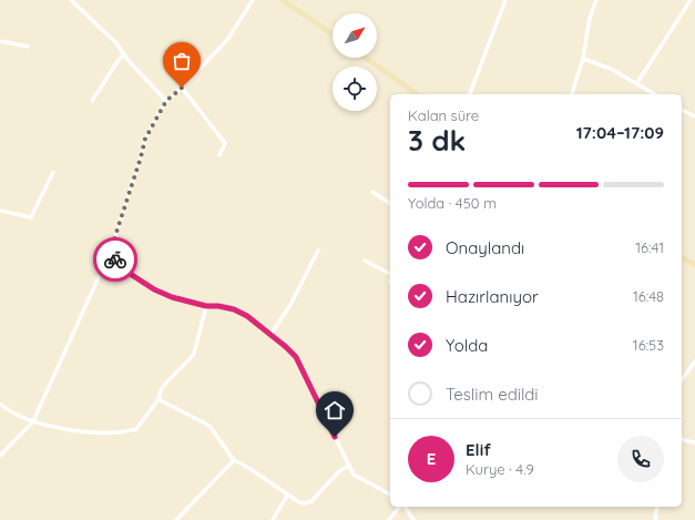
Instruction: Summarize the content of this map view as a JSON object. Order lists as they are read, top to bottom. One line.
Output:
{"north":"top right","page":{"heading":["3 dk","Kalan süre","17:04–17:09"],"panel":["Elif","Kurye · 4.9"],"bar":"Yolda · 450 m","list":[["Onaylandı","16:41"],["Hazırlanıyor","16:48"],["Yolda","16:53"],"Teslim edildi"],"round":"E"}}
